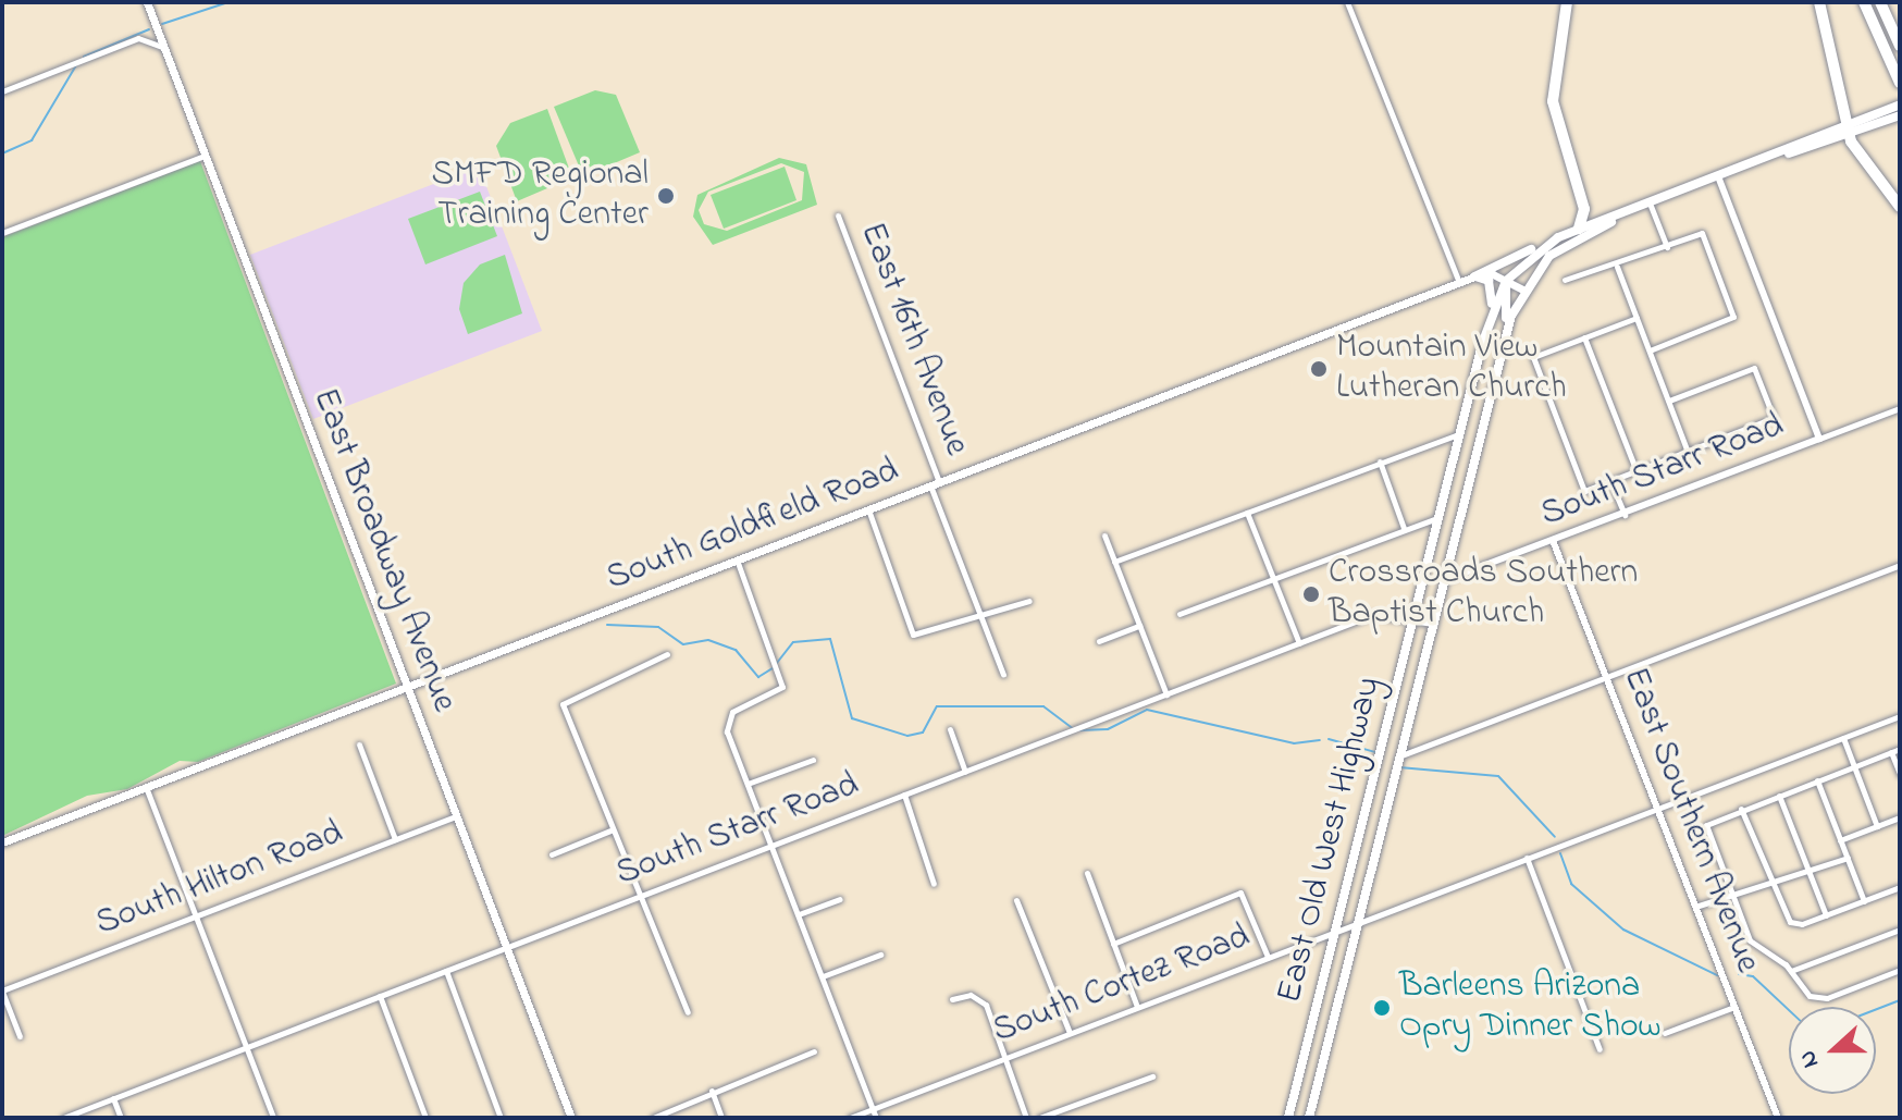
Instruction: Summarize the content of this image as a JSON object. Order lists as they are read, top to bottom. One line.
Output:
{"streets":{"main road":["South Goldfield Road","East Broadway Avenue","East Old West Highway"],"street":["East 16th Avenue","South Starr Road","East Southern Avenue","South Hilton Road","South Cortez Road"]},"crossings":[["East 16th Avenue","South Goldfield Road"],["South Starr Road","East Broadway Avenue"],["South Starr Road","East Southern Avenue"],["South Starr Road","East Old West Highway"],["South Goldfield Road","East Broadway Avenue"],["South Goldfield Road","East Old West Highway"],["East Broadway Avenue","South Hilton Road"],["East Southern Avenue","South Cortez Road"],["East Old West Highway","South Cortez Road"]],"places":["SMFD Regional Training Center","Mountain View Lutheran Church","Crossroads Southern Baptist Church","Barleens Arizona Opry Dinner Show"],"north":"left"}
